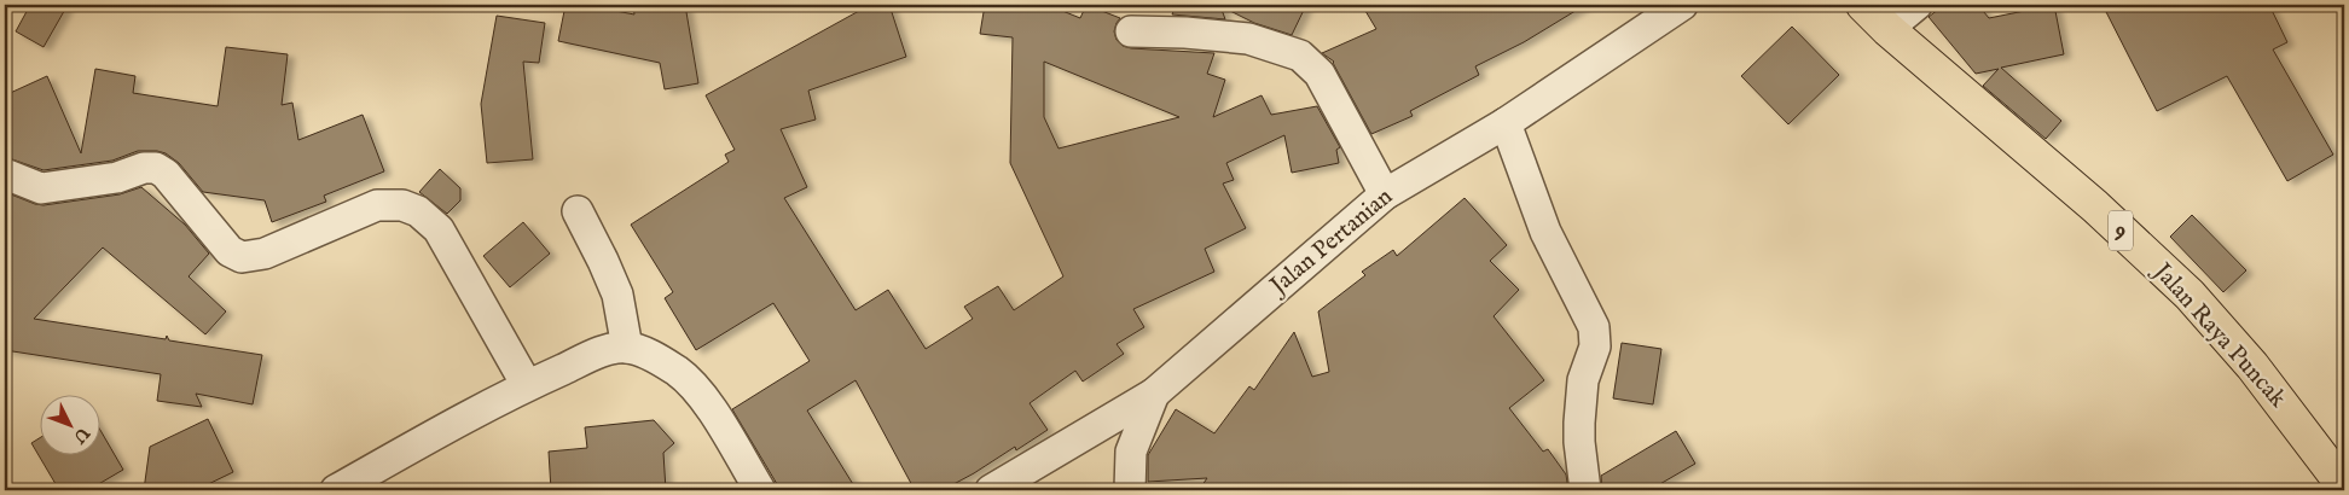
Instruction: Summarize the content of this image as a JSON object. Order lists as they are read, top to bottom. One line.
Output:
{"streets":{"highway":["9","Jalan Raya Puncak"],"street":["Jalan Pertanian"]},"north":"bottom right"}
